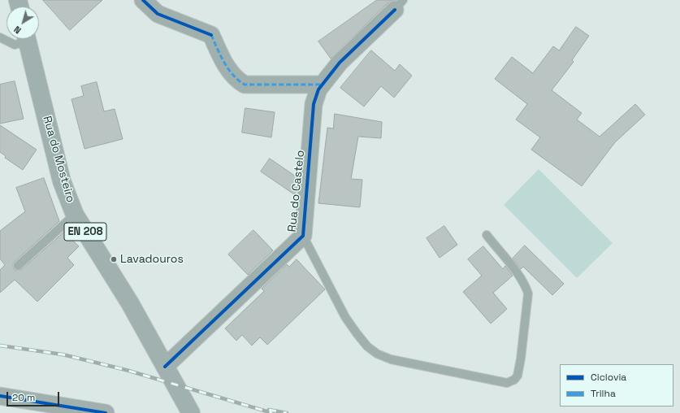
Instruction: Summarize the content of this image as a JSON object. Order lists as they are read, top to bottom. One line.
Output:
{"streets":{"main road":["Rua do Mosteiro","EN 208"],"street":["Rua do Castelo"]},"crossings":[["Rua do Mosteiro","Rua do Castelo"]],"places":["Lavadouros"],"legend":["Ciclovia","Trilha"],"scale_bar":"20 m","north":"bottom left"}
